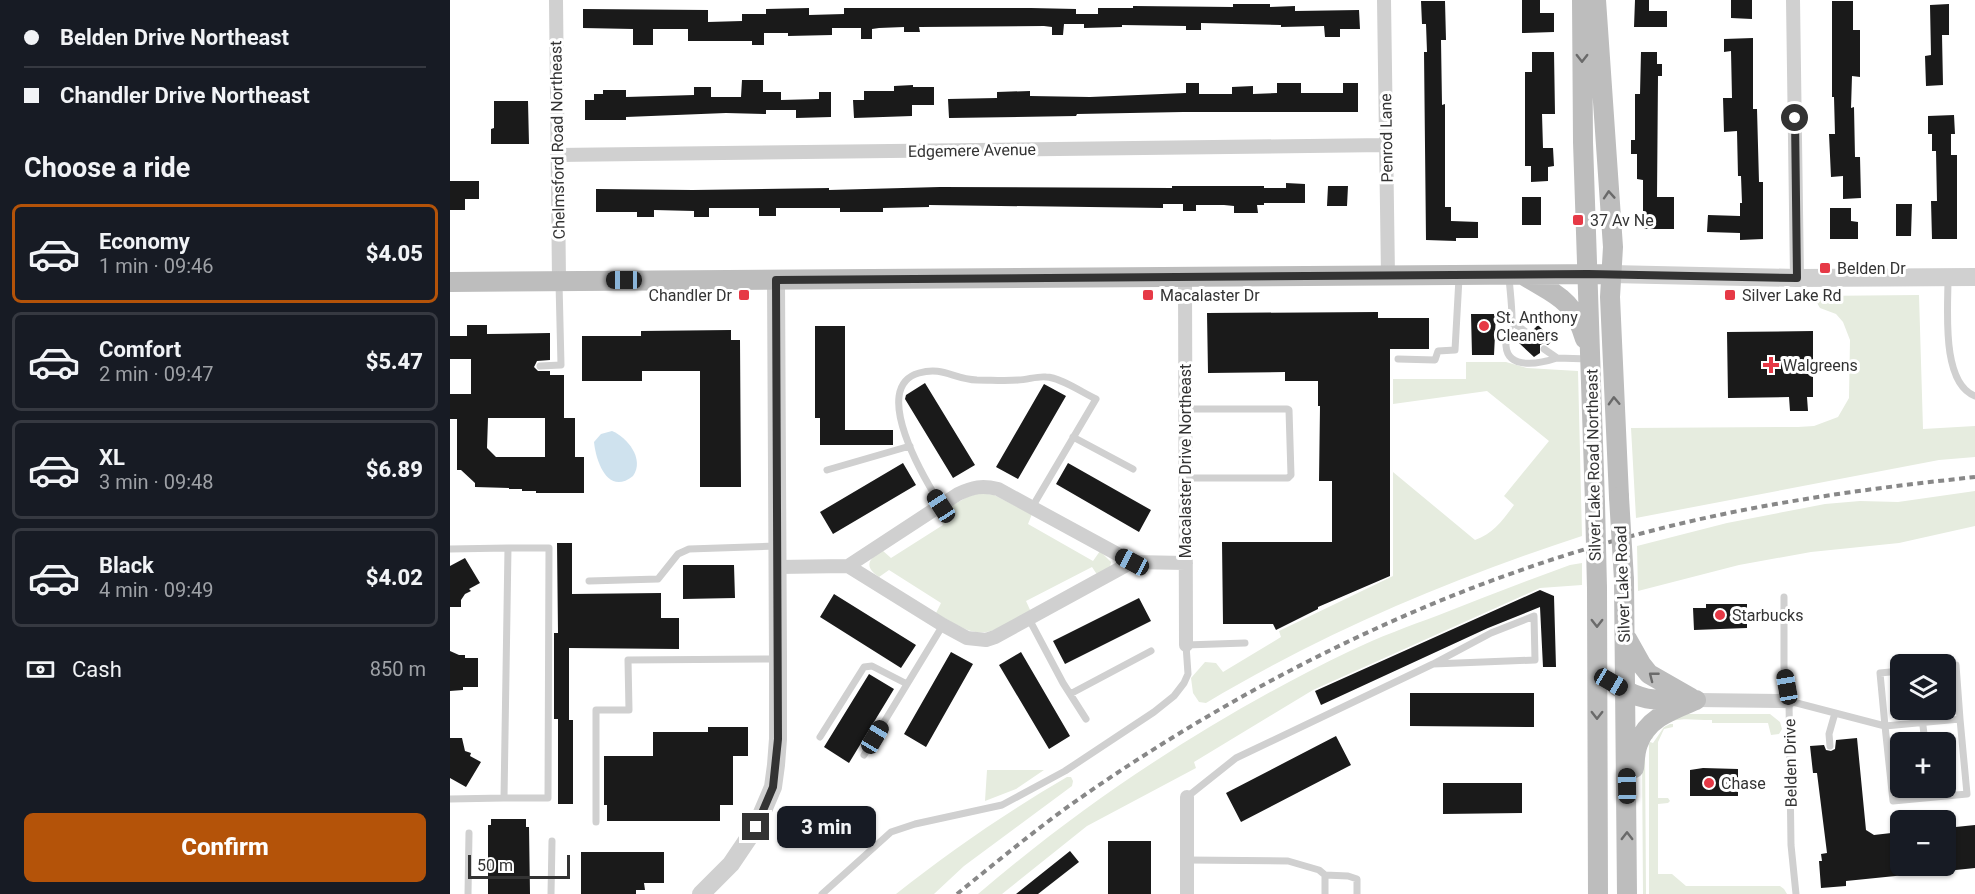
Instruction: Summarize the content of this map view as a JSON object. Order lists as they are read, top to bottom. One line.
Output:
{"streets":{"main road":["Silver Lake Road Northeast","Silver Lake Road"],"street":["Penrod Lane","Chelmsford Road Northeast","Edgemere Avenue","Macalaster Drive Northeast"],"lane":["Belden Drive"]},"crossings":[["Penrod Lane","Edgemere Avenue"],["Chelmsford Road Northeast","Edgemere Avenue"]],"one_way":["Silver Lake Road"],"places":{"transit":["37 Av Ne","Belden Dr","Chandler Dr","Macalaster Dr","Silver Lake Rd"],"other":["St. Anthony Cleaners","Starbucks","Chase"],"health":["Walgreens"]},"scale_bar":"50 m","page":{"banner":["Belden Drive Northeast","Chandler Drive Northeast"],"heading":"Choose a ride","list":[{"name":"Economy","note":"1 min · 09:46","value":"$4.05"},{"name":"Comfort","note":"2 min · 09:47","value":"$5.47"},{"name":"XL","note":"3 min · 09:48","value":"$6.89"},{"name":"Black","note":"4 min · 09:49","value":"$4.02"}],"pay":["Cash","850 m"],"map_buttons":["+","−"],"buttons":"Confirm","bubble":"3 min","scale":"50 m"}}
